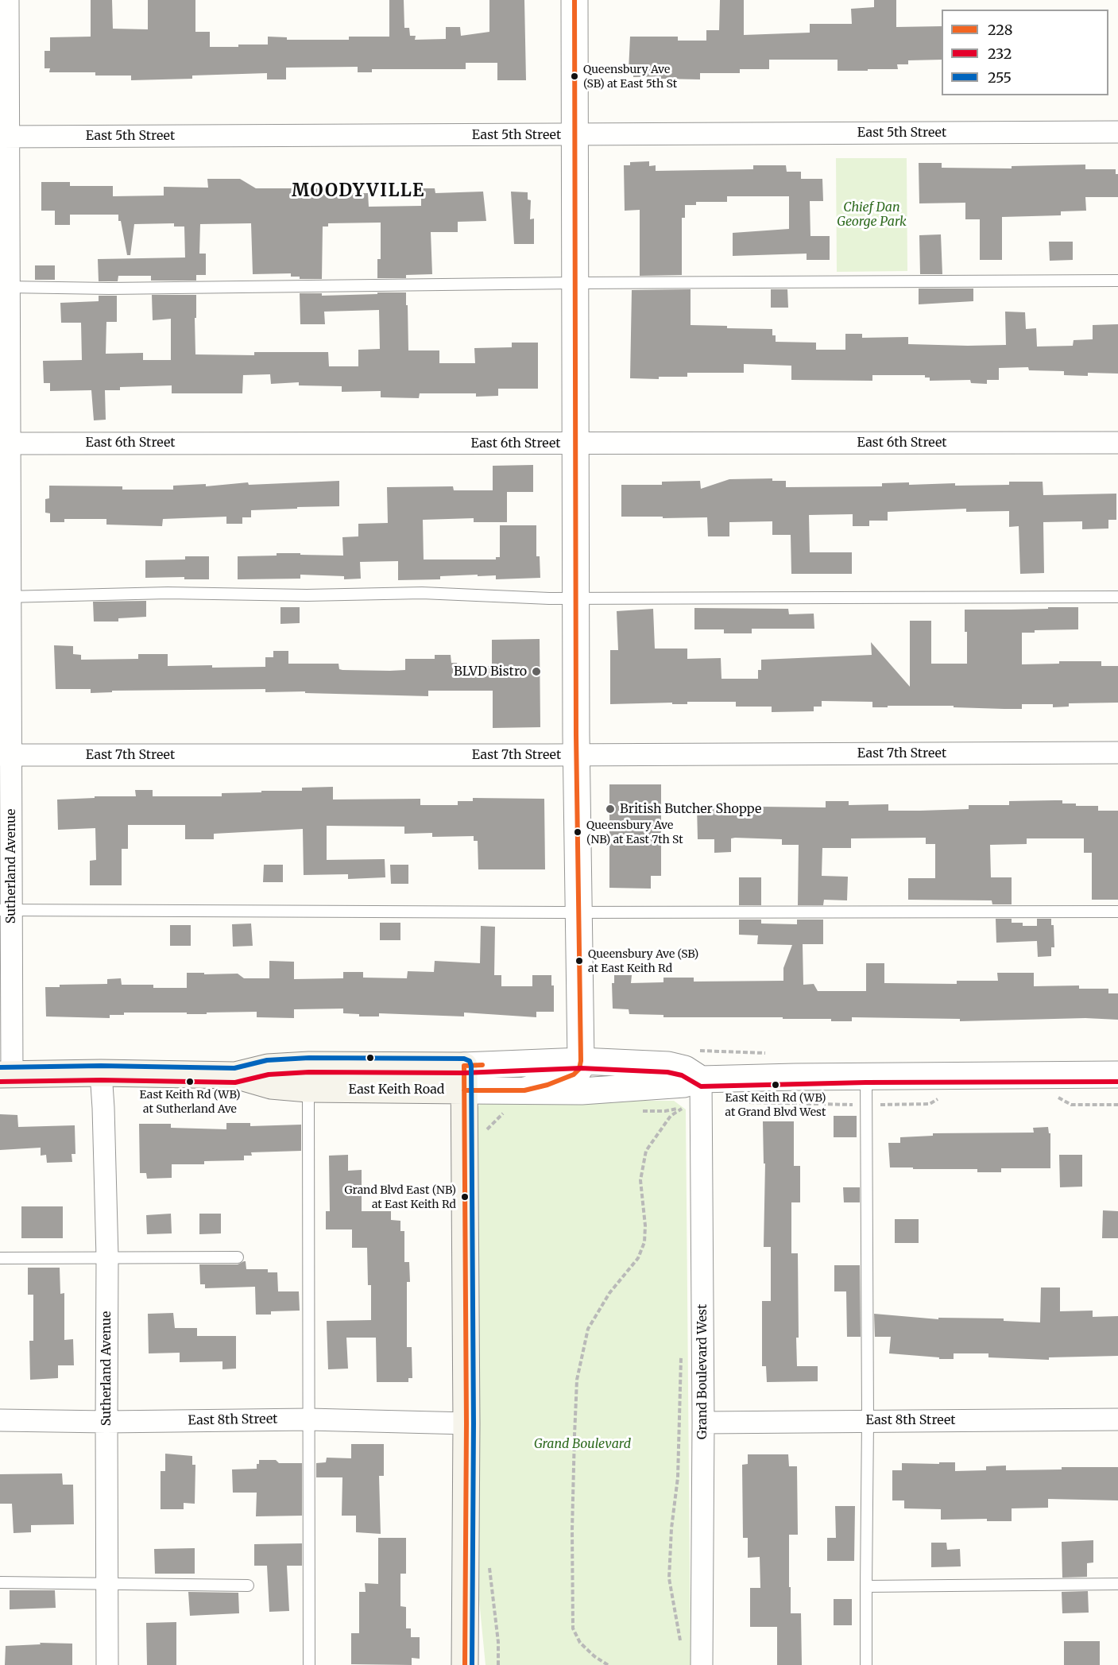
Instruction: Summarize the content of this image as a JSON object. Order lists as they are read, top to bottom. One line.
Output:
{"streets":{"main road":["East Keith Road"],"street":["East 5th Street","East 6th Street","East 7th Street","Sutherland Avenue","Grand Boulevard West","East 8th Street"]},"crossings":[["East 5th Street","Sutherland Avenue"],["East 6th Street","Sutherland Avenue"],["East 7th Street","Sutherland Avenue"],["Sutherland Avenue","East Keith Road"],["Sutherland Avenue","East 8th Street"],["East Keith Road","Grand Boulevard West"],["Grand Boulevard West","East 8th Street"]],"districts":["MOODYVILLE"],"parks":["Chief Dan George Park","Grand Boulevard"],"places":["Queensbury Ave (SB) at East 5th St","BLVD Bistro","British Butcher Shoppe","Queensbury Ave (NB) at East 7th St","Queensbury Ave (SB) at East Keith Rd","East Keith Rd (WB) at Sutherland Ave","East Keith Rd (WB) at Grand Blvd West","Grand Blvd East (NB) at East Keith Rd"],"lines":["transit line 228","transit line 255","transit line 232"],"legend":["228","232","255"]}
